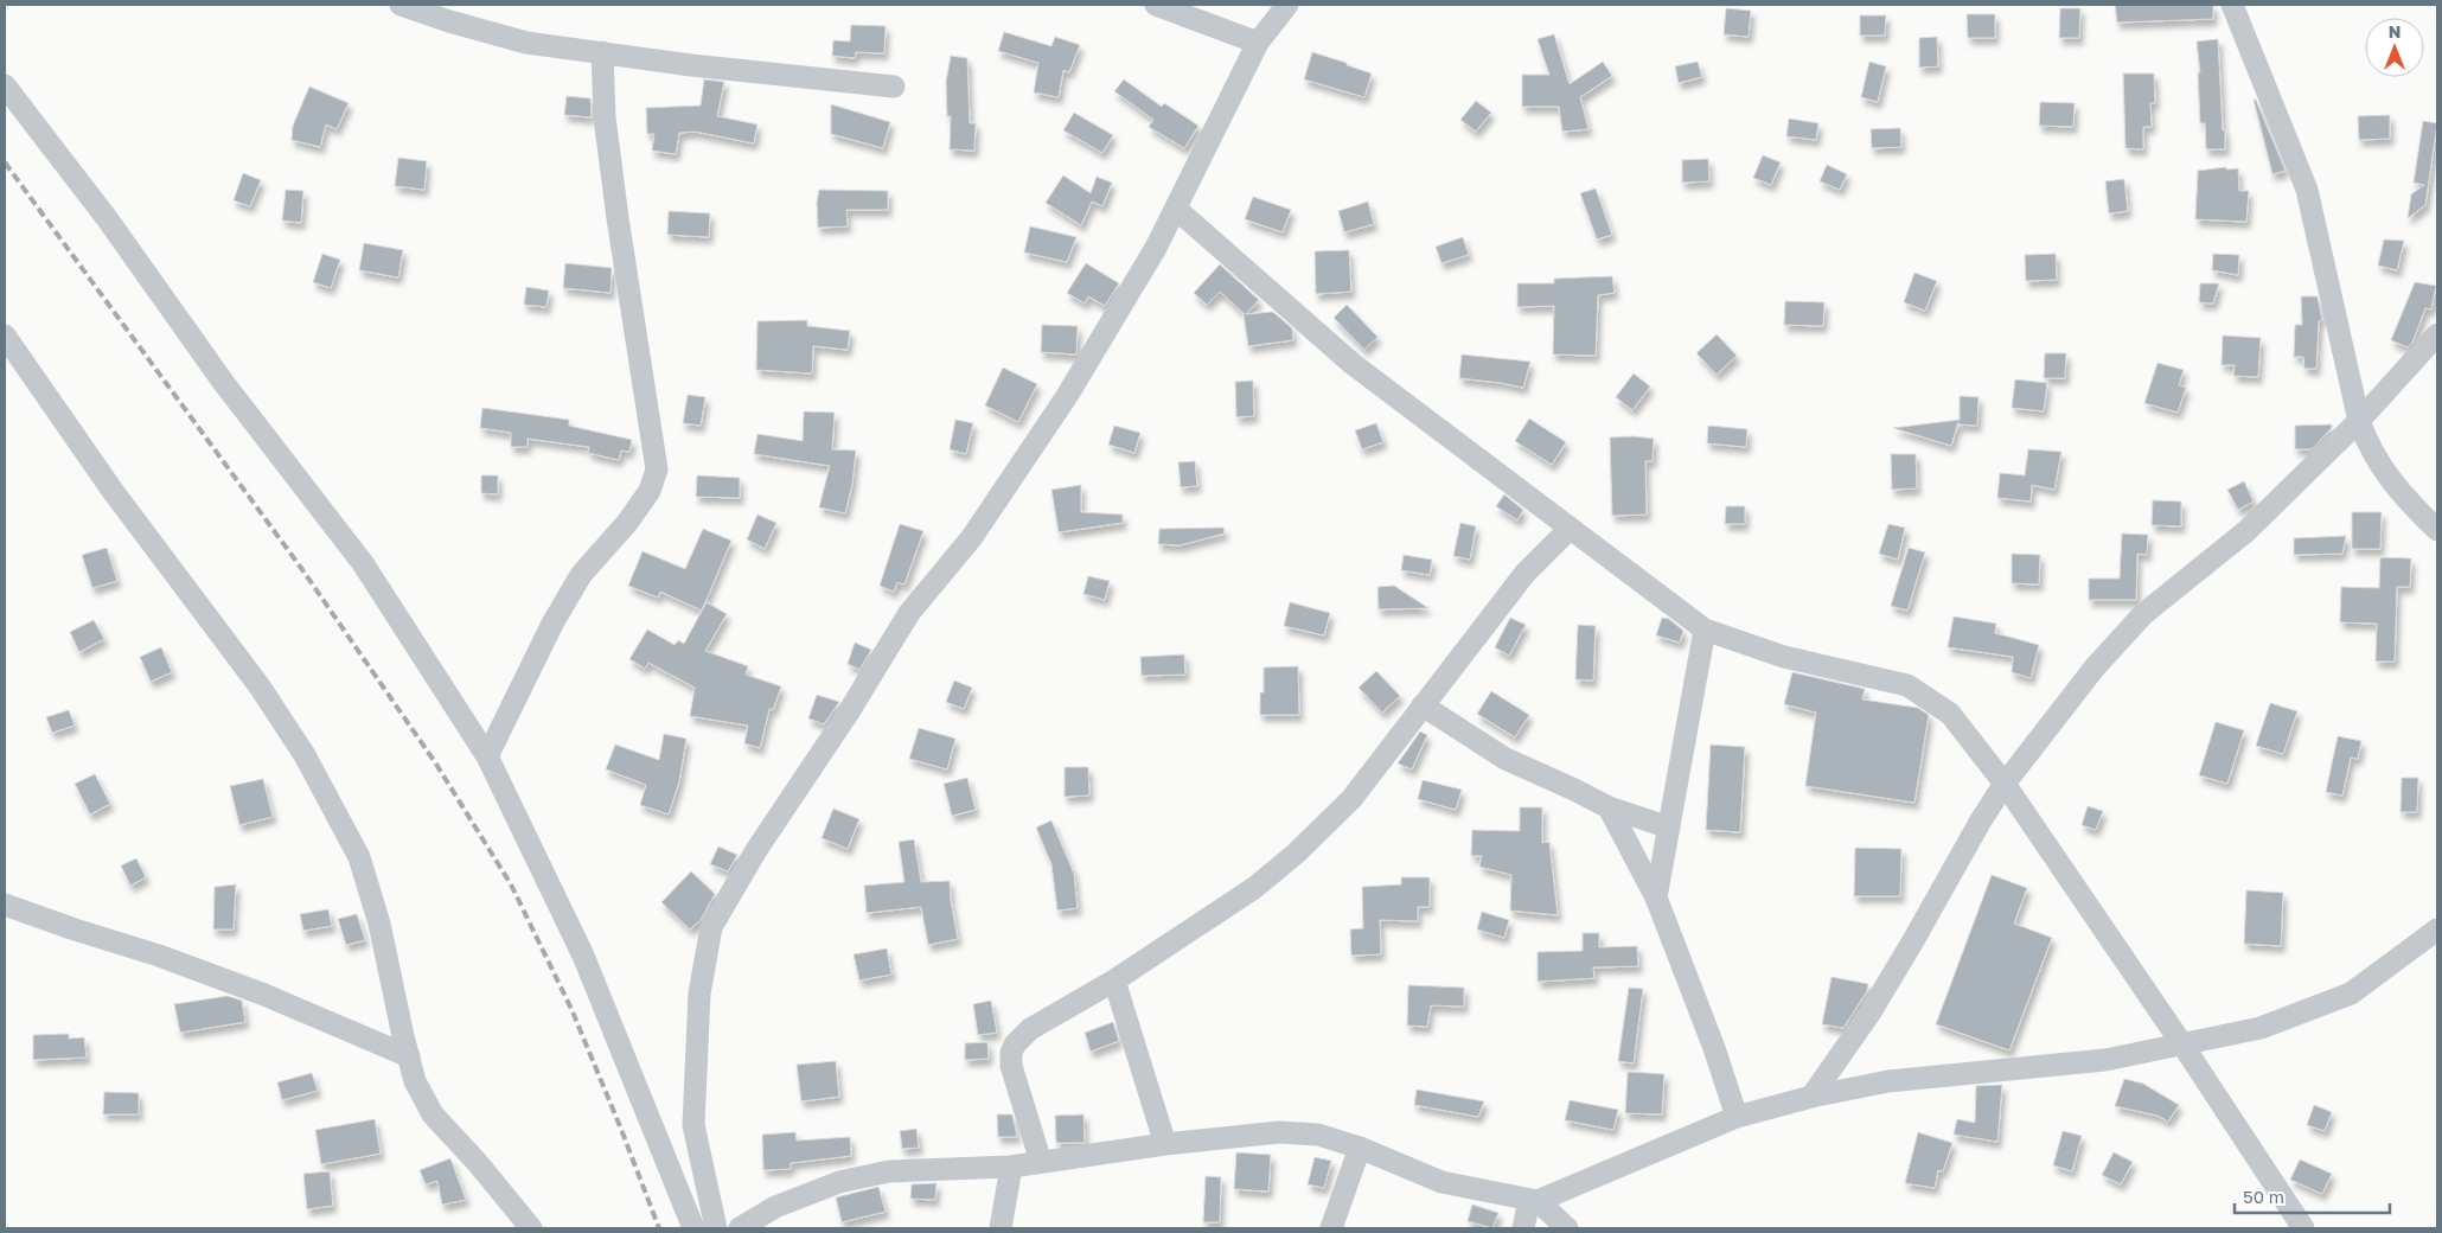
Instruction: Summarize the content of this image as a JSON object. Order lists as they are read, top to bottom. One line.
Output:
{"scale_bar":"50 m","north":"top"}
